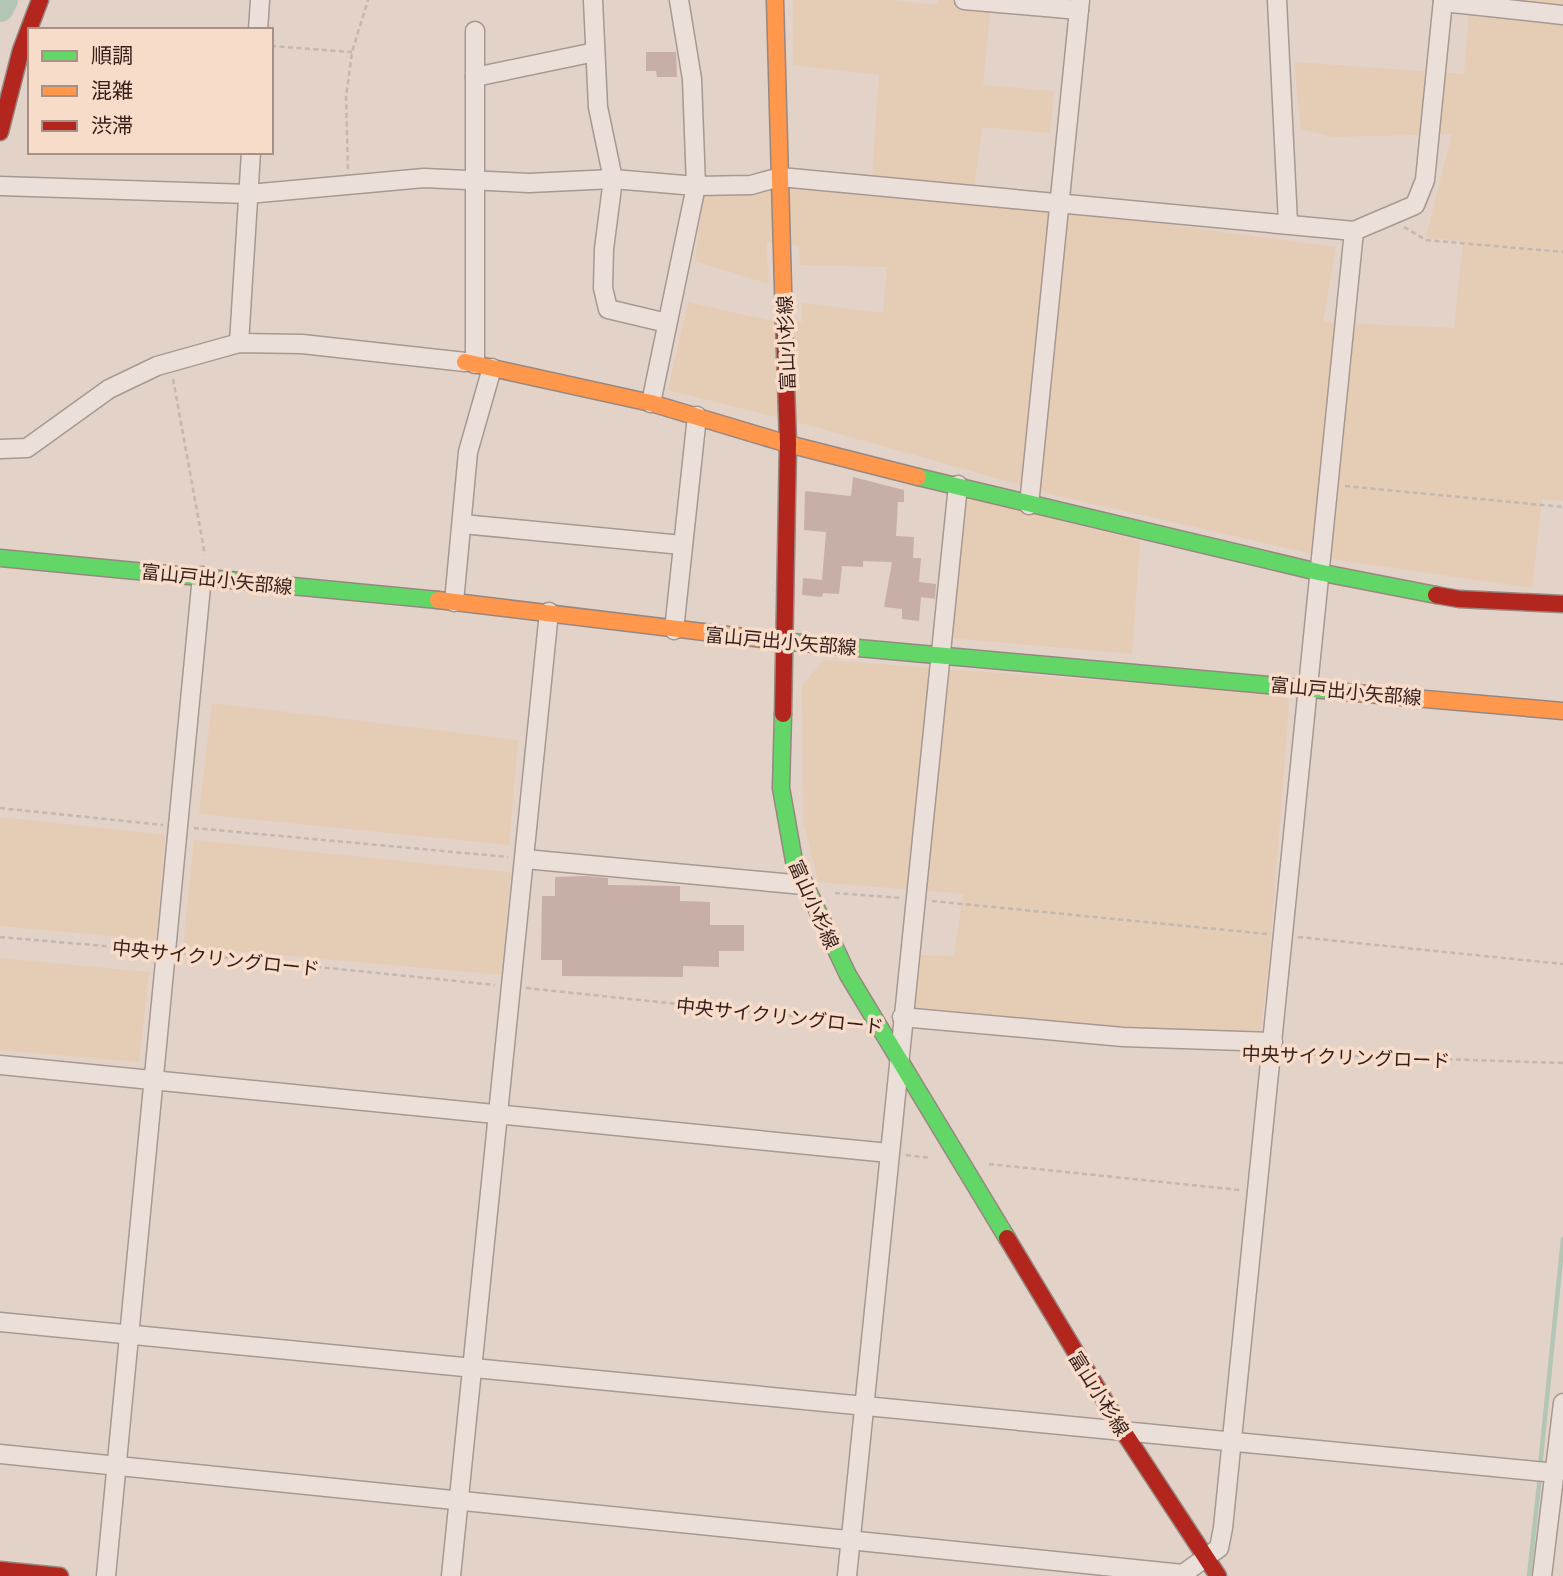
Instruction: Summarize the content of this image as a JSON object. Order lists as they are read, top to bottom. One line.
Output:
{"streets":{"main road":["富山小杉線","富山戸出小矢部線"],"path":["中央サイクリングロード"]},"crossings":[["富山小杉線","富山戸出小矢部線"]],"legend":["順調","混雑","渋滞"]}
